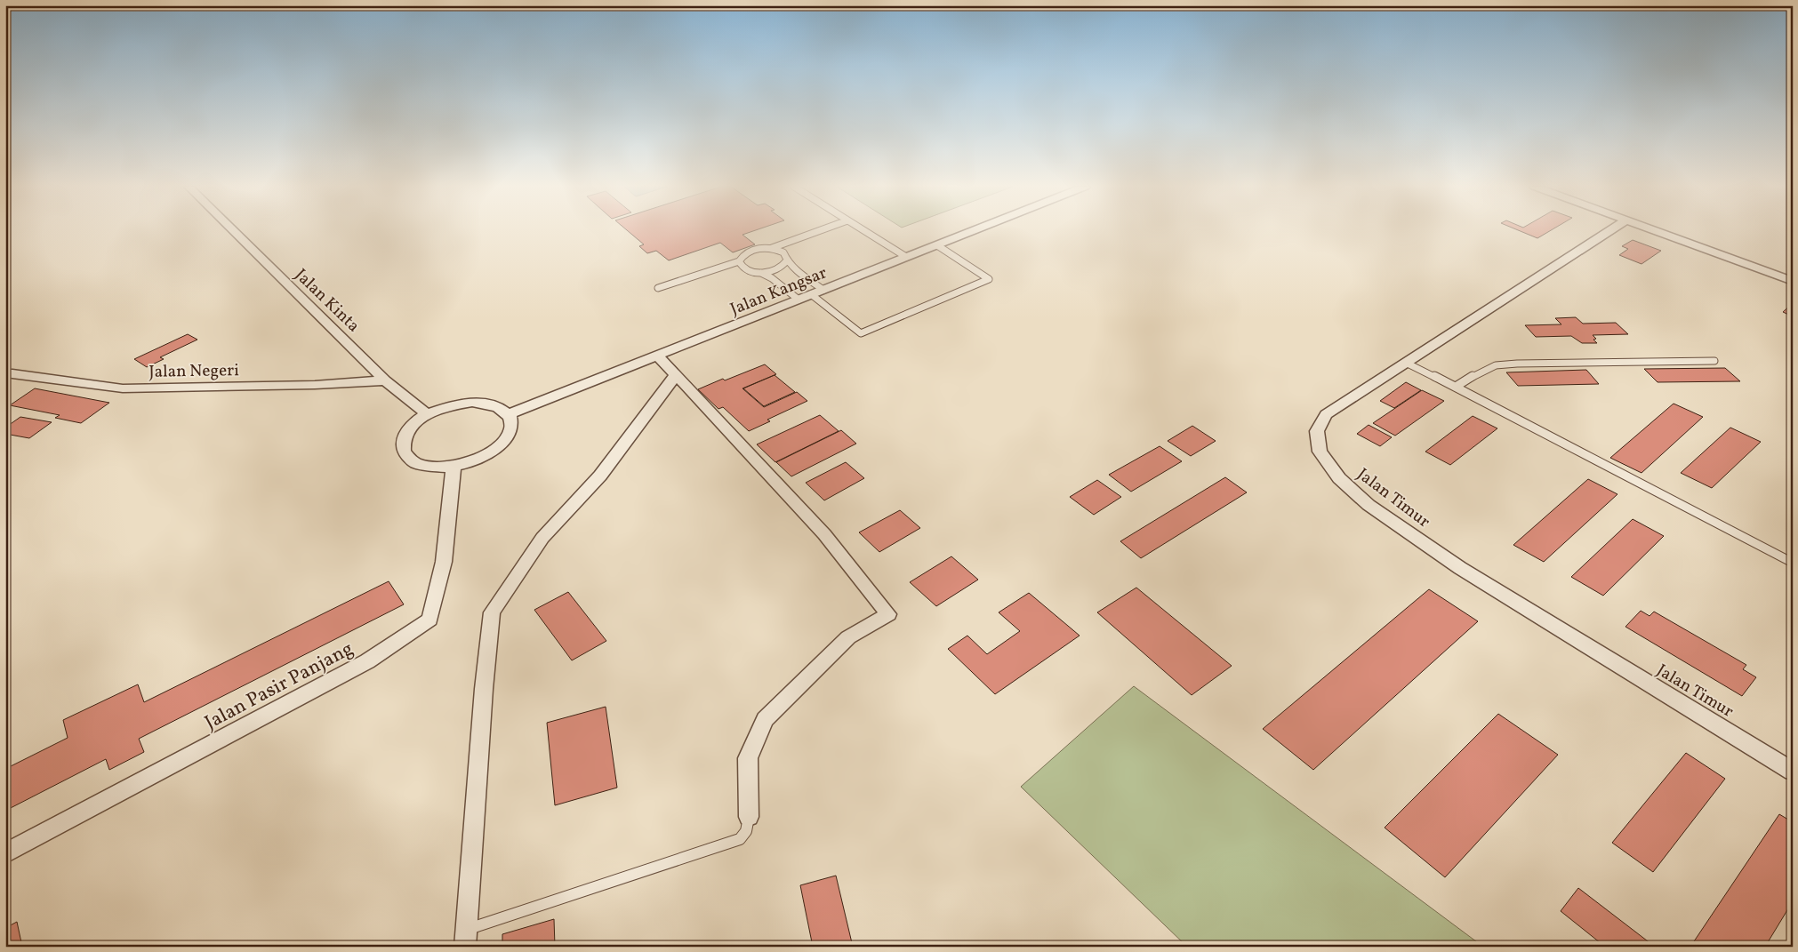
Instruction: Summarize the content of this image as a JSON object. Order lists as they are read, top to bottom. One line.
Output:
{"streets":{"street":["Jalan Kangsar","Jalan Kinta","Jalan Negeri","Jalan Timur","Jalan Pasir Panjang"]},"crossings":[["Jalan Kangsar","Jalan Kinta"],["Jalan Kangsar","Jalan Pasir Panjang"],["Jalan Kinta","Jalan Negeri"],["Jalan Kinta","Jalan Pasir Panjang"]]}
